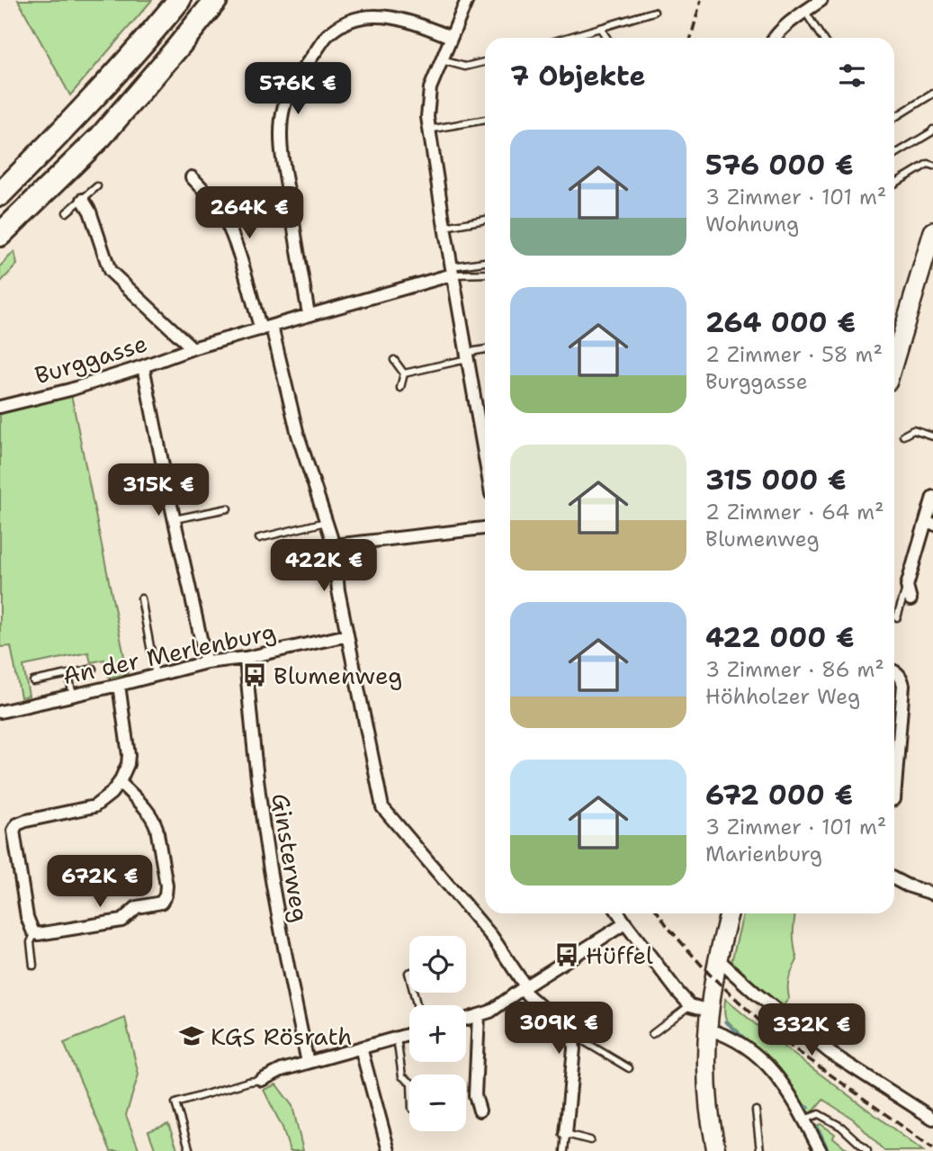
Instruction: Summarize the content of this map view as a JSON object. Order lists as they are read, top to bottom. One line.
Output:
{"streets":{"street":["Burggasse","An der Merlenburg","Ginsterweg"]},"crossings":[["An der Merlenburg","Ginsterweg"]],"places":{"bus stop":["Blumenweg","Hüffel"],"school or university":["KGS Rösrath"]},"page":{"heading":"7 Objekte","price":["576K €","264K €","315K €","422K €","672K €","309K €","332K €"],"list":[{"name":"576 000 €","note":"3 Zimmer · 101 m² · Wohnung"},{"name":"264 000 €","note":"2 Zimmer · 58 m² · Burggasse"},{"name":"315 000 €","note":"2 Zimmer · 64 m² · Blumenweg"},{"name":"422 000 €","note":"3 Zimmer · 86 m² · Höhholzer Weg"},{"name":"672 000 €","note":"3 Zimmer · 101 m² · Marienburg"}],"map_buttons":["+","−"]}}
